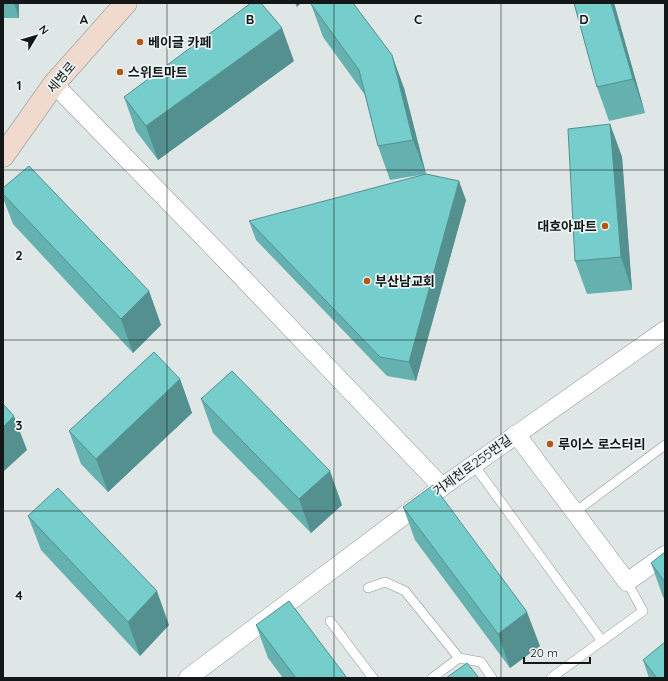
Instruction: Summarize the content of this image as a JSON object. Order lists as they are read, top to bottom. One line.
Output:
{"streets":{"main road":["세병로"],"street":["거제천로255번길"]},"places":["베이글 카페","스위트마트","대호아파트","부산남교회","루이스 로스터리"],"scale_bar":"20 m","north":"top right","grid":{"columns":["A","B","C","D"],"rows":["1","2","3","4"]}}
